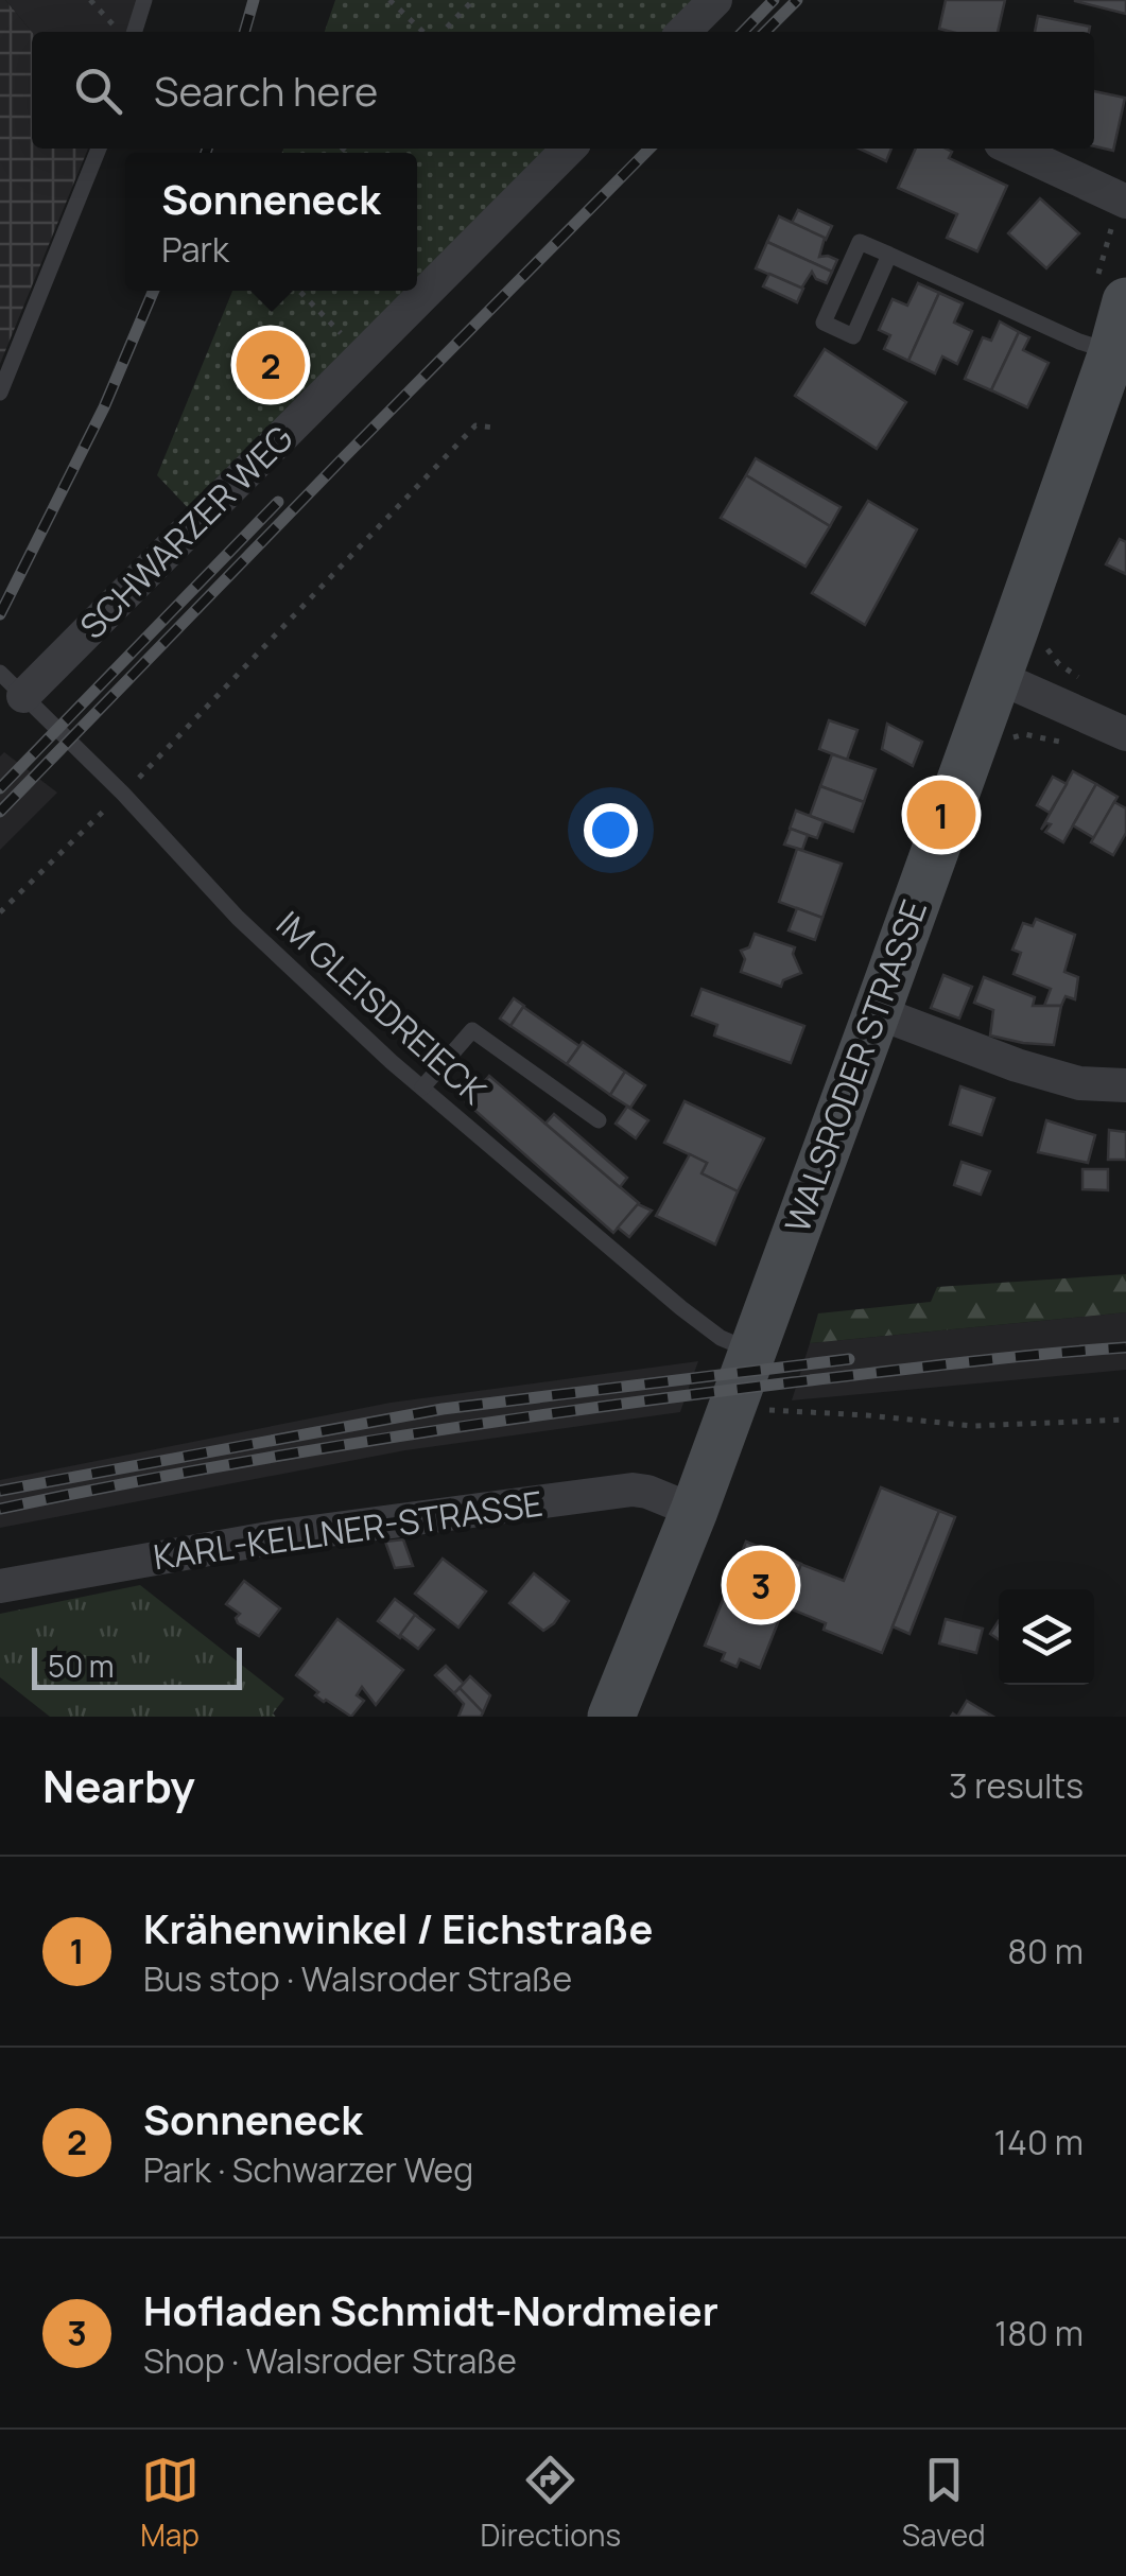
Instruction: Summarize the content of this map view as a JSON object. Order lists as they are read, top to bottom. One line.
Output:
{"streets":{"street":["SCHWARZER WEG","WALSRODER STRASSE","KARL-KELLNER-STRASSE"],"lane":["IM GLEISDREIECK"]},"crossings":[["SCHWARZER WEG","IM GLEISDREIECK"],["IM GLEISDREIECK","WALSRODER STRASSE"],["WALSRODER STRASSE","KARL-KELLNER-STRASSE"]],"scale_bar":"50 m","page":{"search":"Search here","popup":["Sonneneck","Park"],"pins":["2","1","3"],"scale":"50 m","heading":["Nearby","3 results"],"list":[{"mark":"1","name":"Krähenwinkel / Eichstraße","note":"Bus stop · Walsroder Straße","value":"80 m"},{"mark":"2","name":"Sonneneck","note":"Park · Schwarzer Weg","value":"140 m"},{"mark":"3","name":"Hofladen Schmidt-Nordmeier","note":"Shop · Walsroder Straße","value":"180 m"}],"nav":["Map","Directions","Saved"]}}
